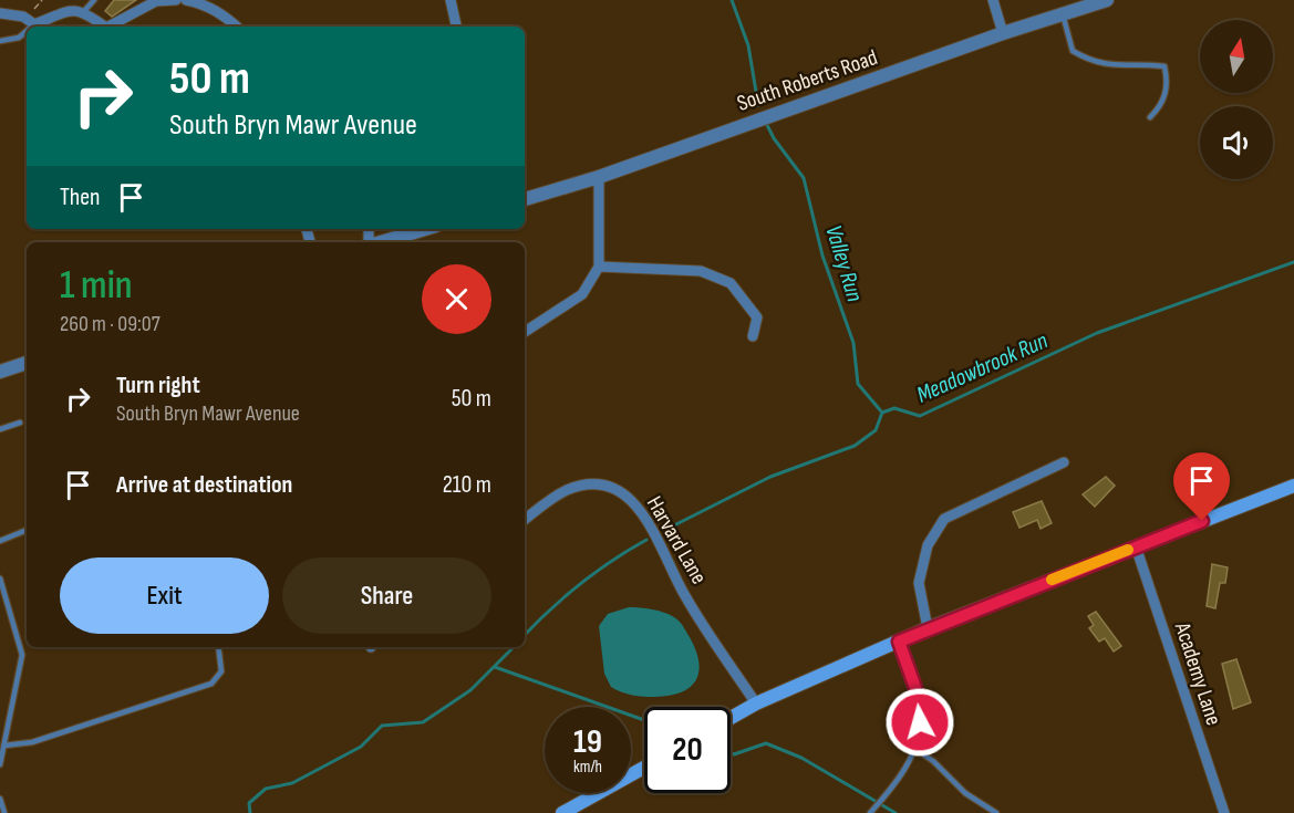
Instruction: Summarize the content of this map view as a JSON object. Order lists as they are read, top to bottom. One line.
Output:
{"streets":{"street":["South Roberts Road","Harvard Lane","Academy Lane"]},"water":["Valley Run","Meadowbrook Run"],"north":"top","page":{"turn":["50 m","South Bryn Mawr Avenue"],"then":"Then","heading":["1 min","260 m · 09:07"],"list":[{"name":"Turn right","note":"South Bryn Mawr Avenue","value":"50 m"},{"name":"Arrive at destination","value":"210 m"}],"buttons":["Exit","Share"],"speed":"19 km/h","limit":"20"}}
